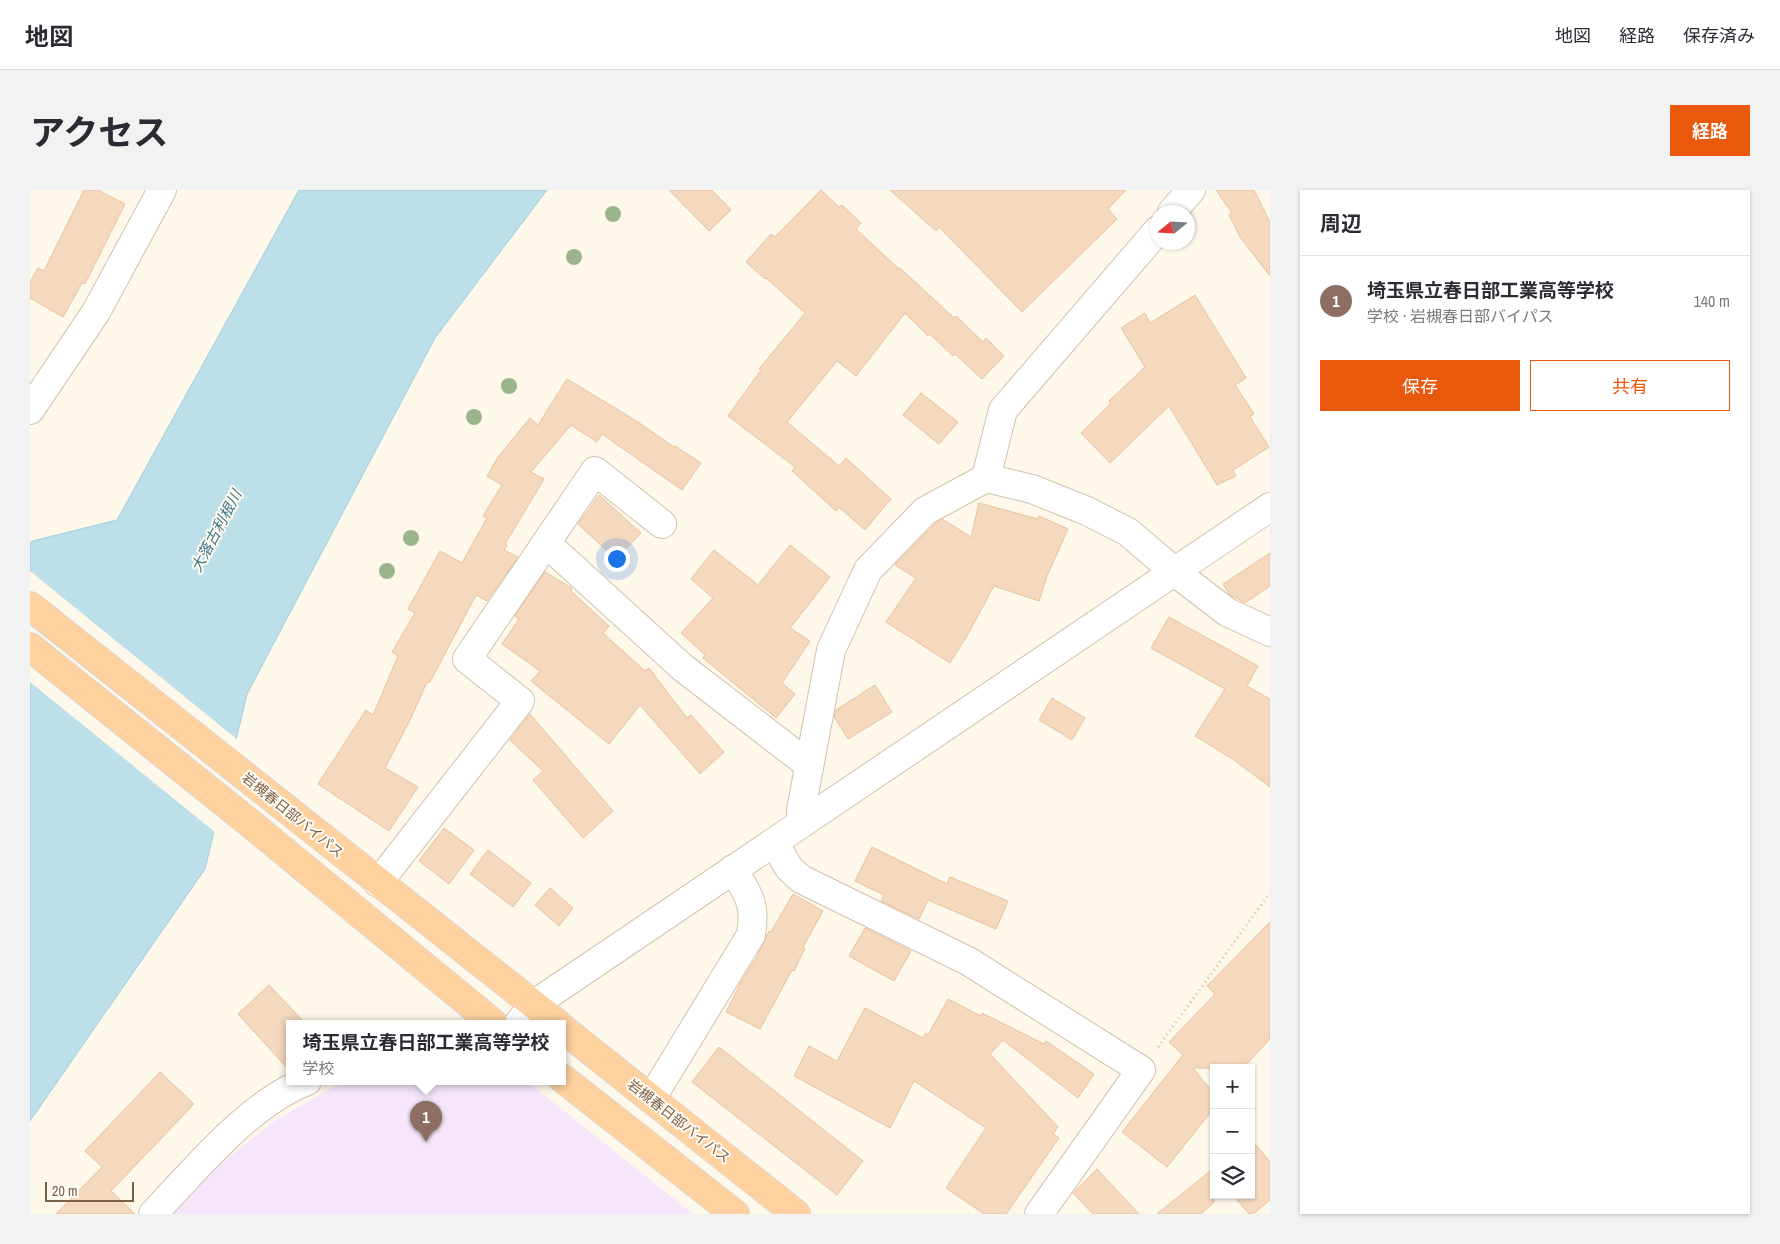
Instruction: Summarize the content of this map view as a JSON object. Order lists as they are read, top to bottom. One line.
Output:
{"streets":{"highway":["岩槻春日部バイパス"]},"water":["大落古利根川"],"scale_bar":"20 m","north":"left","page":{"header":"地図","nav":["地図","経路","保存済み"],"title":"アクセス","buttons":["経路",["保存","共有"]],"heading":"周辺","list":[{"mark":"1","name":"埼玉県立春日部工業高等学校","note":"学校 · 岩槻春日部バイパス","value":"140 m"}],"popup":["埼玉県立春日部工業高等学校","学校"],"map_buttons":["+","−"],"pins":"1","scale":"20 m"}}
